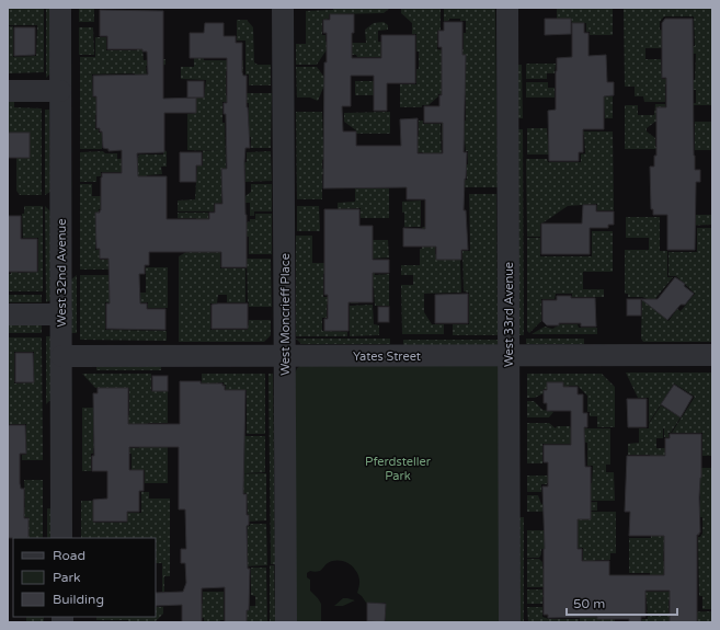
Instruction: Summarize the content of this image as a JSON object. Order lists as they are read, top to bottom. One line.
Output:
{"streets":{"street":["West 32nd Avenue","West Moncrieff Place","West 33rd Avenue","Yates Street"]},"crossings":[["West 32nd Avenue","Yates Street"],["West Moncrieff Place","Yates Street"],["West 33rd Avenue","Yates Street"]],"parks":["Pferdsteller Park"],"legend":["Road","Park","Building"],"scale_bar":"50 m"}
